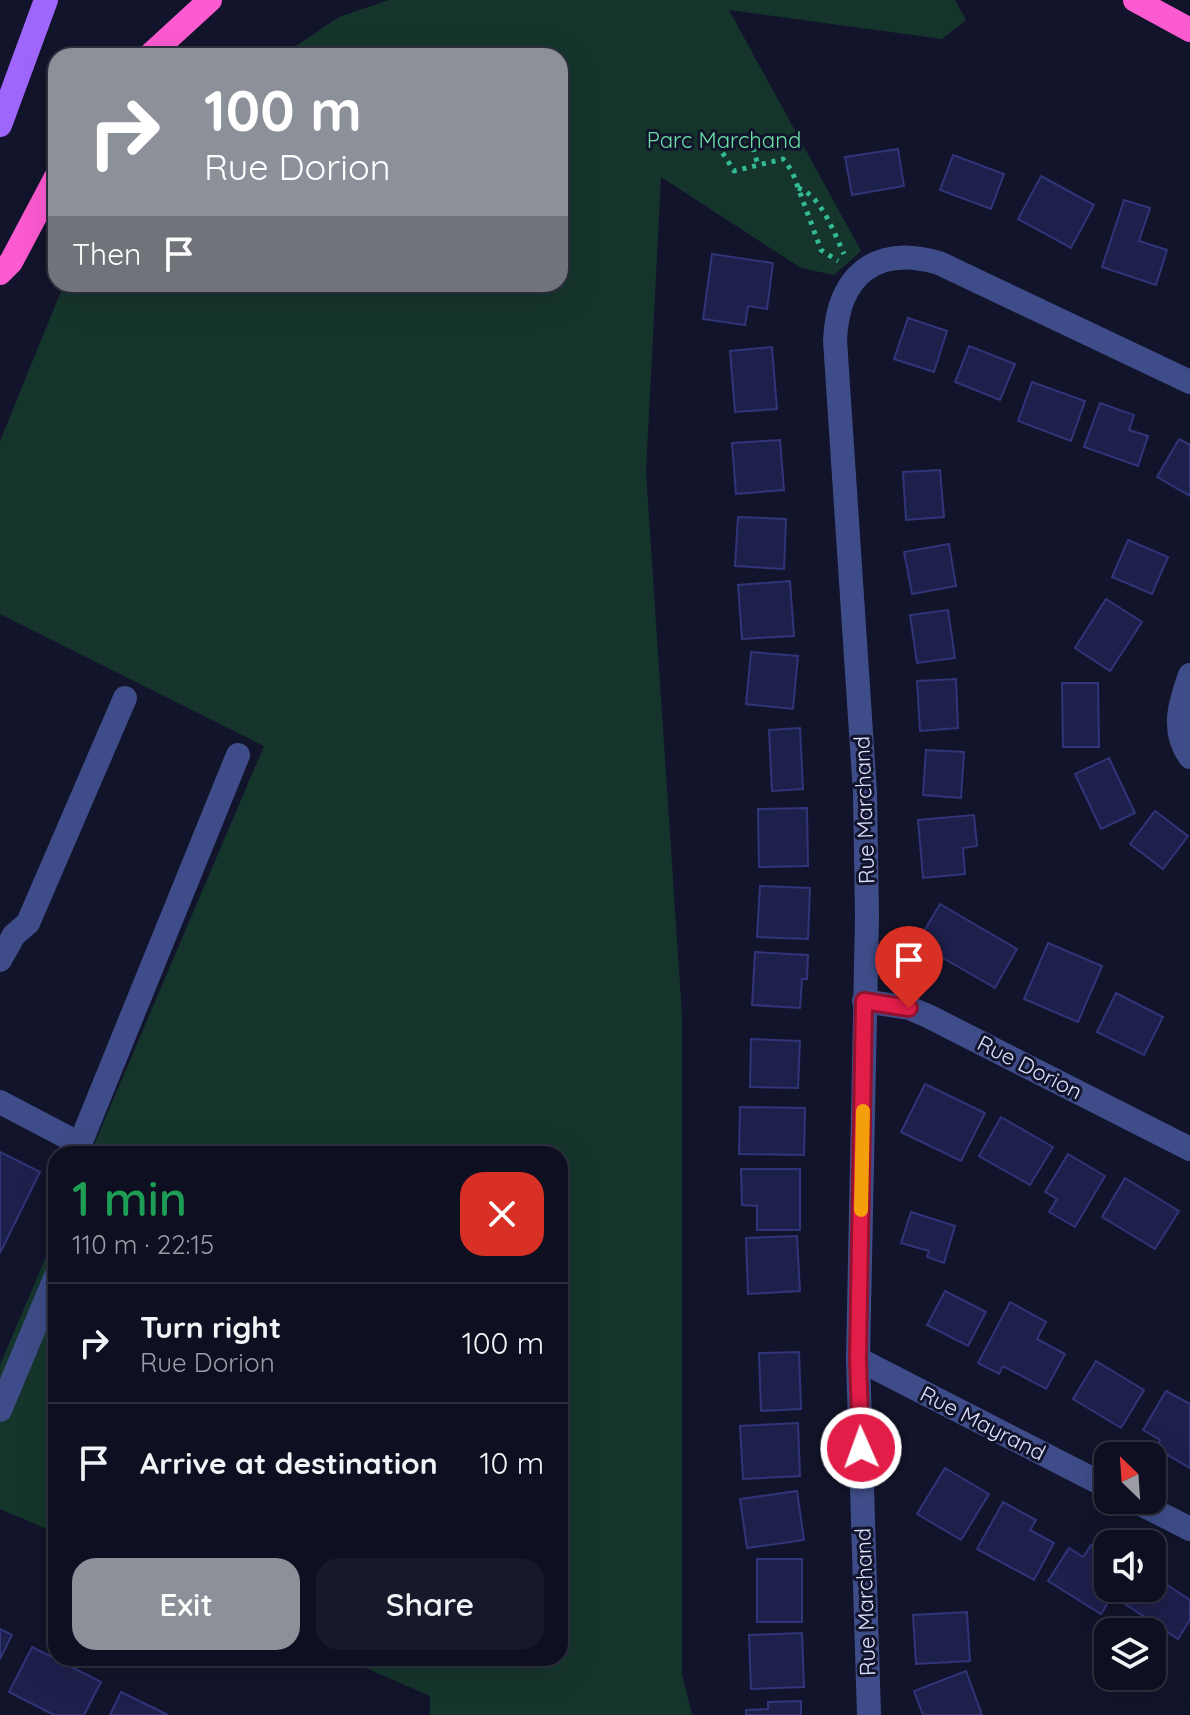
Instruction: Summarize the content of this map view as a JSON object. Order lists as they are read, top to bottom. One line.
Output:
{"streets":{"street":["Rue Marchand","Rue Dorion","Rue Mayrand"]},"crossings":[["Rue Marchand","Rue Dorion"],["Rue Marchand","Rue Mayrand"]],"parks":["Parc Marchand"],"north":"top left","page":{"turn":["100 m","Rue Dorion"],"then":"Then","heading":["1 min","110 m · 22:15"],"list":[{"name":"Turn right","note":"Rue Dorion","value":"100 m"},{"name":"Arrive at destination","value":"10 m"}],"buttons":["Exit","Share"]}}
